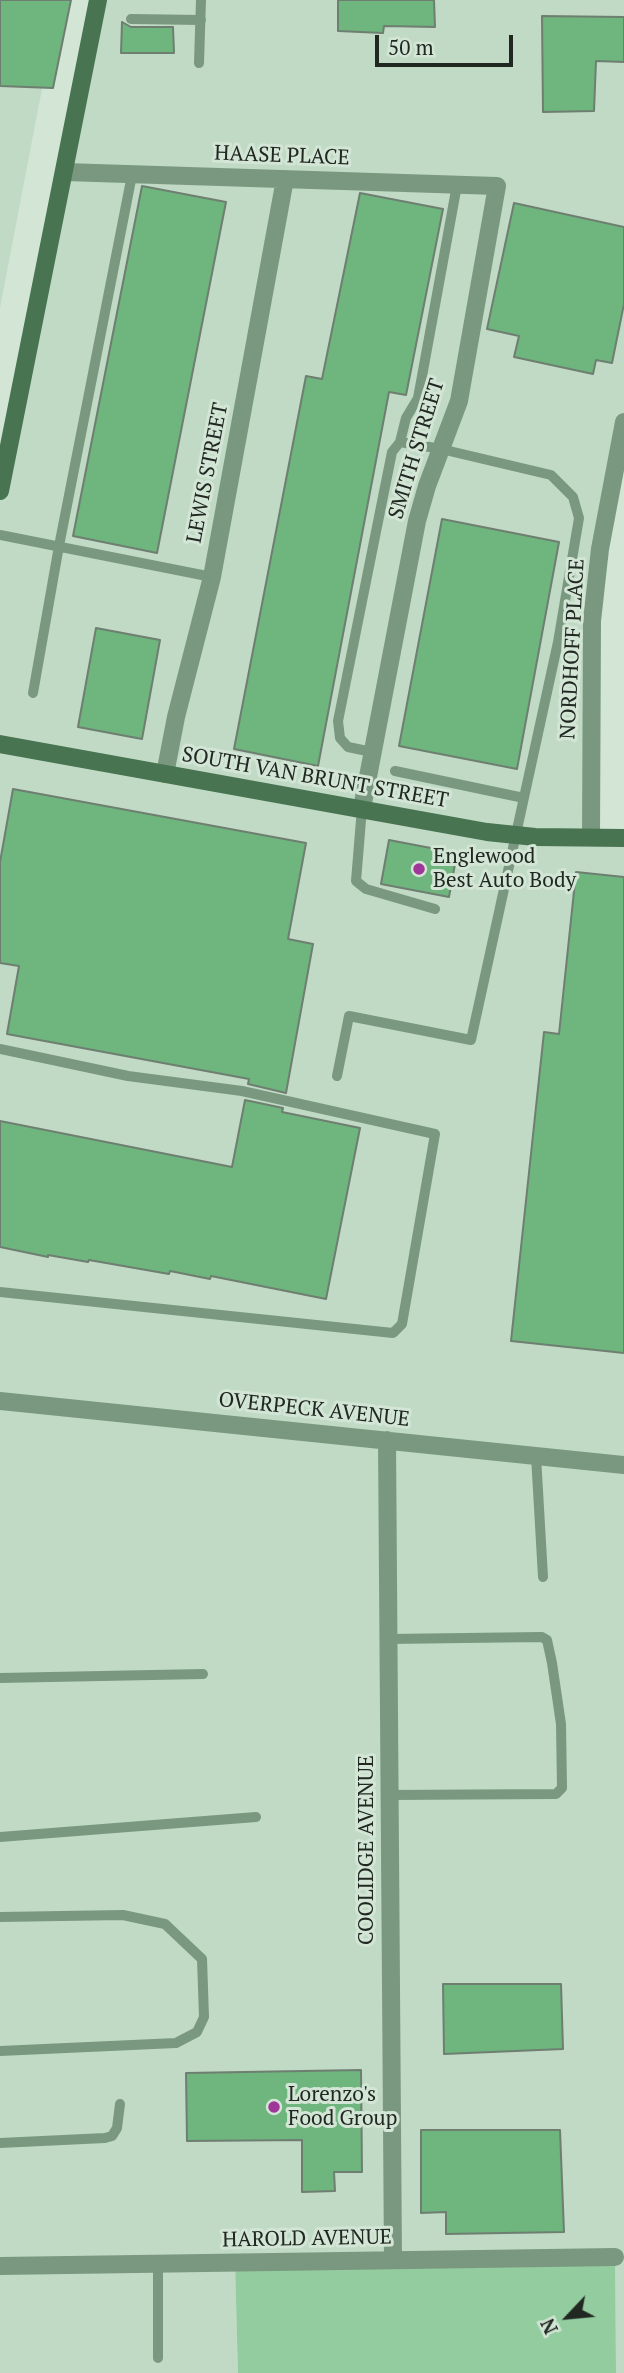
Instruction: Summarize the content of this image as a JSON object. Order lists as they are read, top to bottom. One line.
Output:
{"streets":{"street":["HAASE PLACE","SMITH STREET","LEWIS STREET","NORDHOFF PLACE","SOUTH VAN BRUNT STREET","OVERPECK AVENUE","COOLIDGE AVENUE","HAROLD AVENUE"]},"crossings":[["HAASE PLACE","SMITH STREET"],["HAASE PLACE","LEWIS STREET"],["SMITH STREET","SOUTH VAN BRUNT STREET"],["LEWIS STREET","SOUTH VAN BRUNT STREET"],["NORDHOFF PLACE","SOUTH VAN BRUNT STREET"],["OVERPECK AVENUE","COOLIDGE AVENUE"],["COOLIDGE AVENUE","HAROLD AVENUE"]],"places":["Englewood Best Auto Body","Lorenzo's Food Group"],"scale_bar":"50 m","north":"bottom left"}
